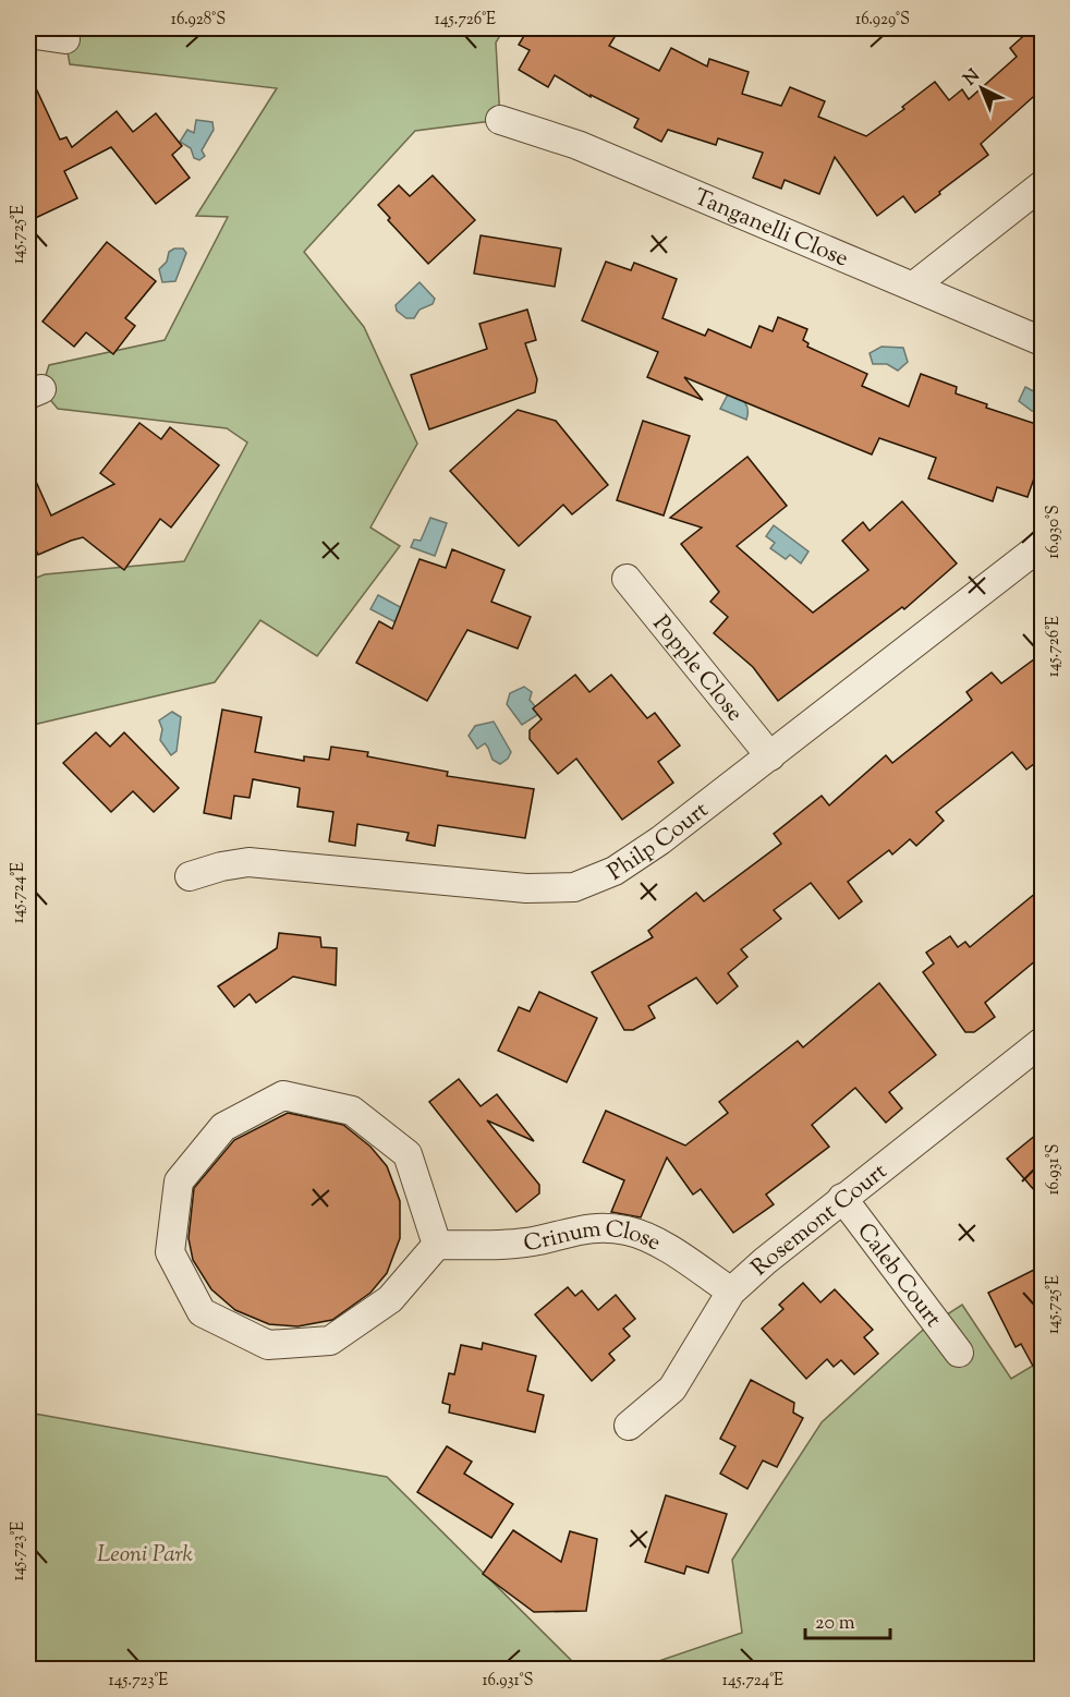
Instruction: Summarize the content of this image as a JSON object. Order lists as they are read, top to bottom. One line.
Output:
{"streets":{"street":["Tanganelli Close","Popple Close","Philp Court","Rosemont Court","Crinum Close","Caleb Court"]},"crossings":[["Popple Close","Philp Court"],["Rosemont Court","Crinum Close"],["Rosemont Court","Caleb Court"]],"parks":["Leoni Park"],"scale_bar":"20 m","north":"top left","coordinates":["16.928°S","145.726°E","16.929°S","145.725°E","16.930°S","145.724°E","16.931°S","145.723°E"]}
